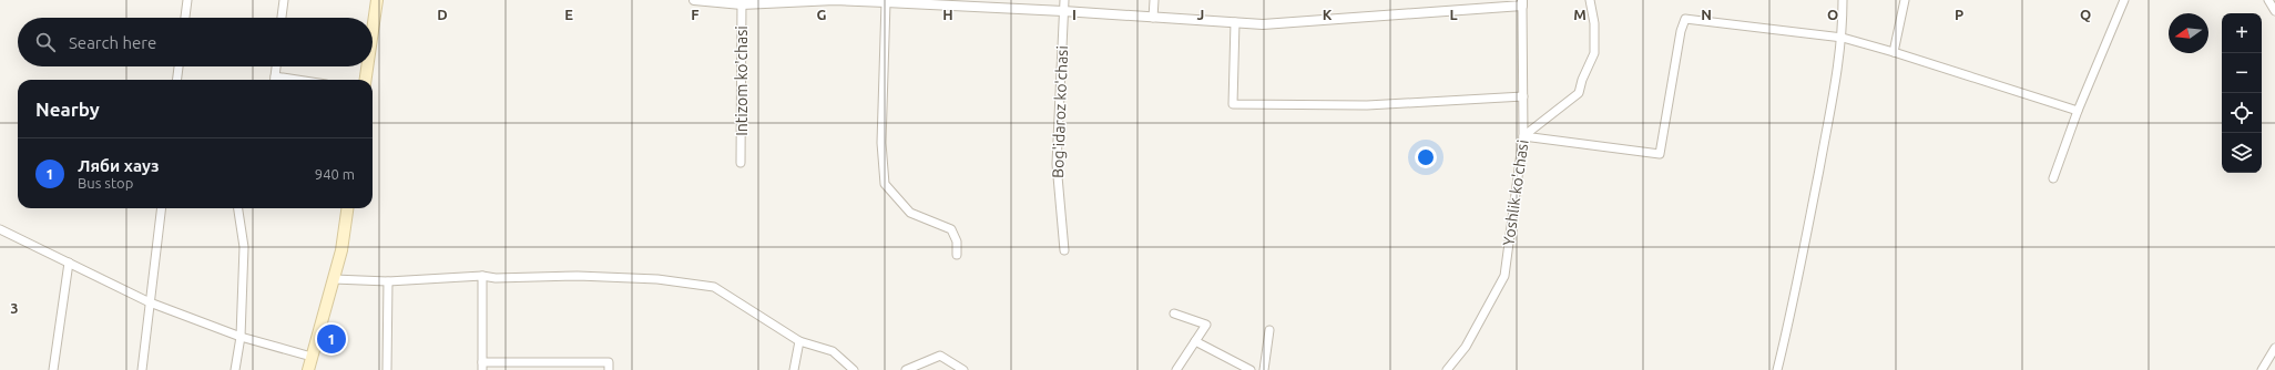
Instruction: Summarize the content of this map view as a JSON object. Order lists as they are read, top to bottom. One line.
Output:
{"streets":{"street":["Intizom ko'chasi","Bog'idaroz ko'chasi","Yoshlik ko'chasi"]},"north":"left","page":{"map_buttons":["+","−"],"search":"Search here","heading":"Nearby","list":[{"mark":"1","name":"Ляби хауз","note":"Bus stop","value":"940 m"}],"pins":"1"},"grid":{"columns":["D","E","F","G","H","I","J","K","L","M","N","O","P","Q"],"rows":["3"]}}
